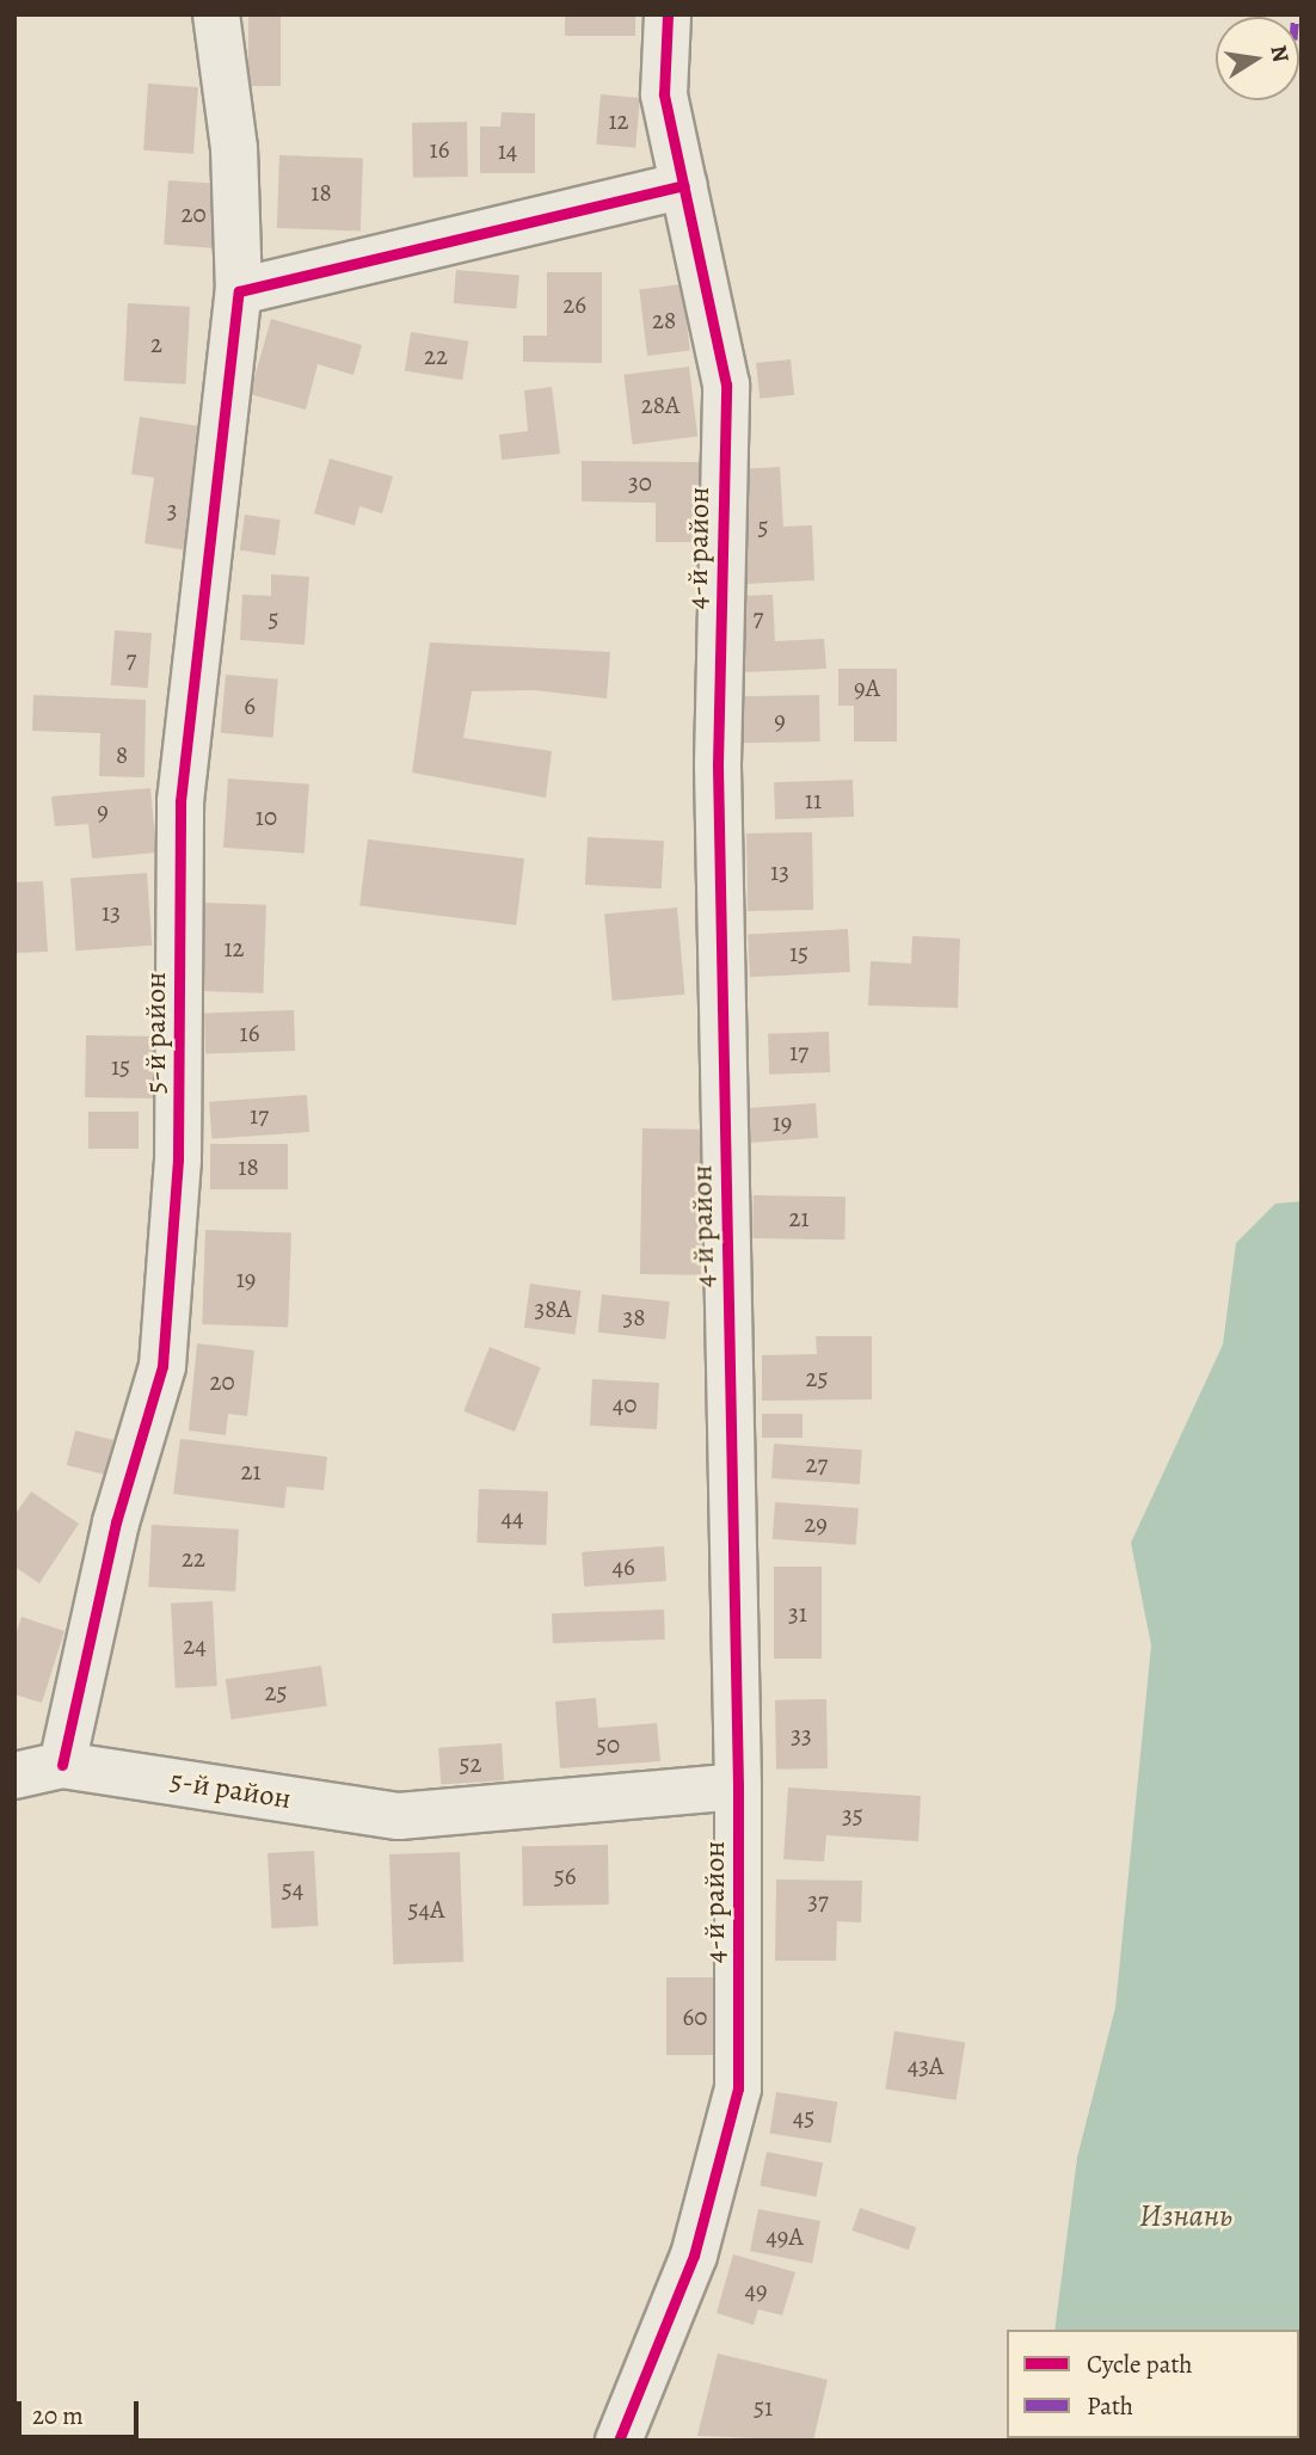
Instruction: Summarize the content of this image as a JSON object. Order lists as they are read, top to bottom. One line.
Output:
{"streets":{"street":["4-й район","5-й район"]},"crossings":[["4-й район","5-й район"]],"water":["Изнань"],"house_numbers":["12","16","14","18","20","26","28","2","22","28А","30","3","5","7","5","7","9А","6","9","8","11","9","10","13","13","12","15","16","17","15","17","19","18","21","19","38А","38","25","20","40","27","21","44","29","22","46","31","24","25","33","50","52","35","56","54","37","54А","60","43А","45","49А","49","51"],"legend":["Cycle path","Path"],"scale_bar":"20 m","north":"right"}
